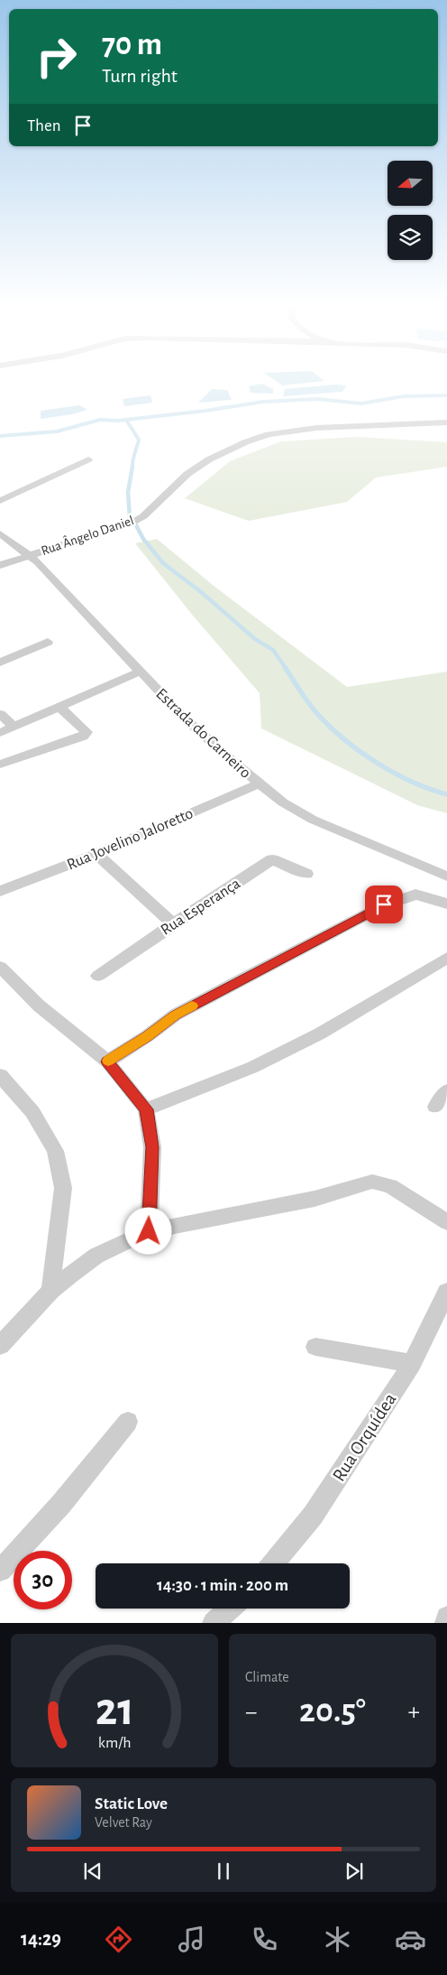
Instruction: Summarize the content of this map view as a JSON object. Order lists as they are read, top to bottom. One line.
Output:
{"streets":{"street":["Rua Ângelo Daniel","Estrada do Carneiro","Rua Jovelino Jaloretto","Rua Esperança","Rua Orquídea"]},"crossings":[["Rua Ângelo Daniel","Estrada do Carneiro"],["Estrada do Carneiro","Rua Jovelino Jaloretto"]],"north":"left","page":{"turn":["70 m","Turn right"],"then":"Then","limit":"30","trip":"14:30 · 1 min · 200 m","tile":"Climate","heat":["−","20.5°","+"],"song":["Static Love","Velvet Ray"],"tabs":"14:29","gauge":["21","km/h"]}}
